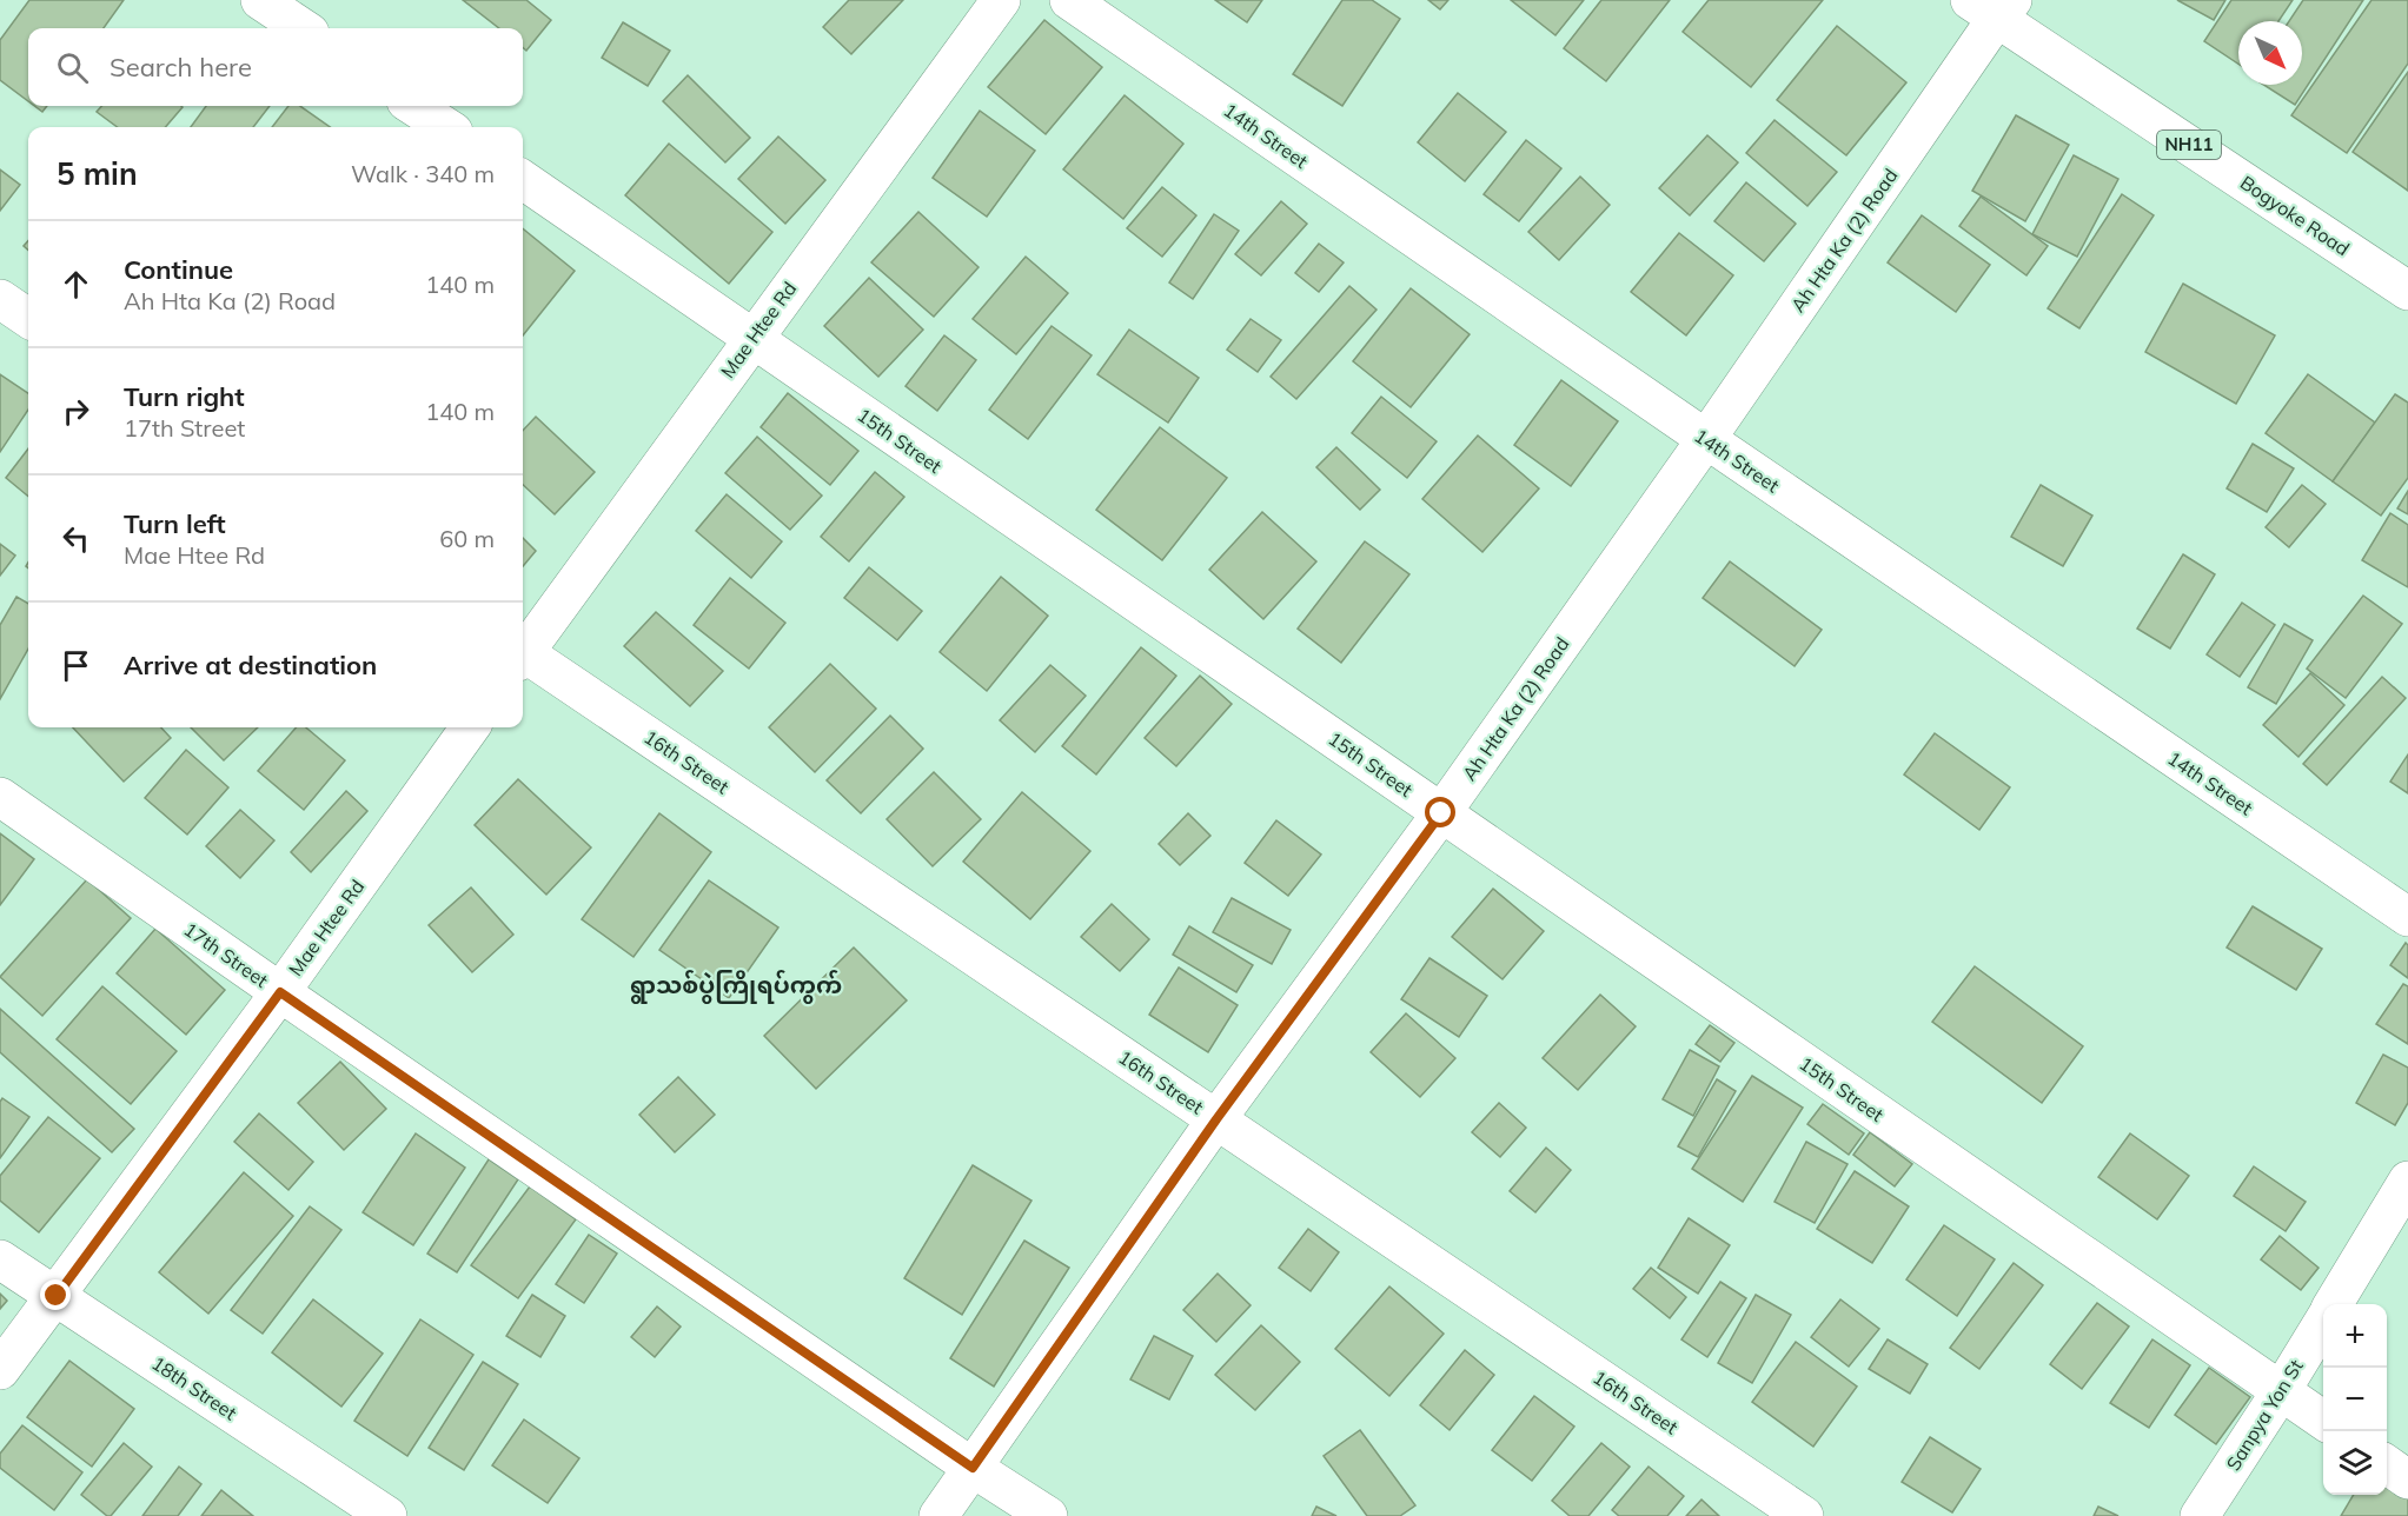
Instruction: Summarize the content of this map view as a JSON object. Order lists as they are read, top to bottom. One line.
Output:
{"streets":{"main road":["14th Street","NH11","Bogyoke Road","Ah Hta Ka (2) Road","Mae Htee Rd","15th Street","16th Street","17th Street","18th Street","Sanpya Yon St"]},"crossings":[["14th Street","Ah Hta Ka (2) Road"],["Bogyoke Road","Ah Hta Ka (2) Road"],["Ah Hta Ka (2) Road","15th Street"],["Ah Hta Ka (2) Road","16th Street"],["Ah Hta Ka (2) Road","17th Street"],["Mae Htee Rd","15th Street"],["Mae Htee Rd","17th Street"],["Mae Htee Rd","18th Street"],["15th Street","Sanpya Yon St"]],"districts":["ရွာသစ်ပွဲကြိုရပ်ကွက်"],"north":"bottom right","page":{"search":"Search here","heading":["5 min","Walk · 340 m"],"list":[["Continue","Ah Hta Ka (2) Road","140 m"],["Turn right","17th Street","140 m"],["Turn left","Mae Htee Rd","60 m"],"Arrive at destination"],"map_buttons":["+","−"]}}
